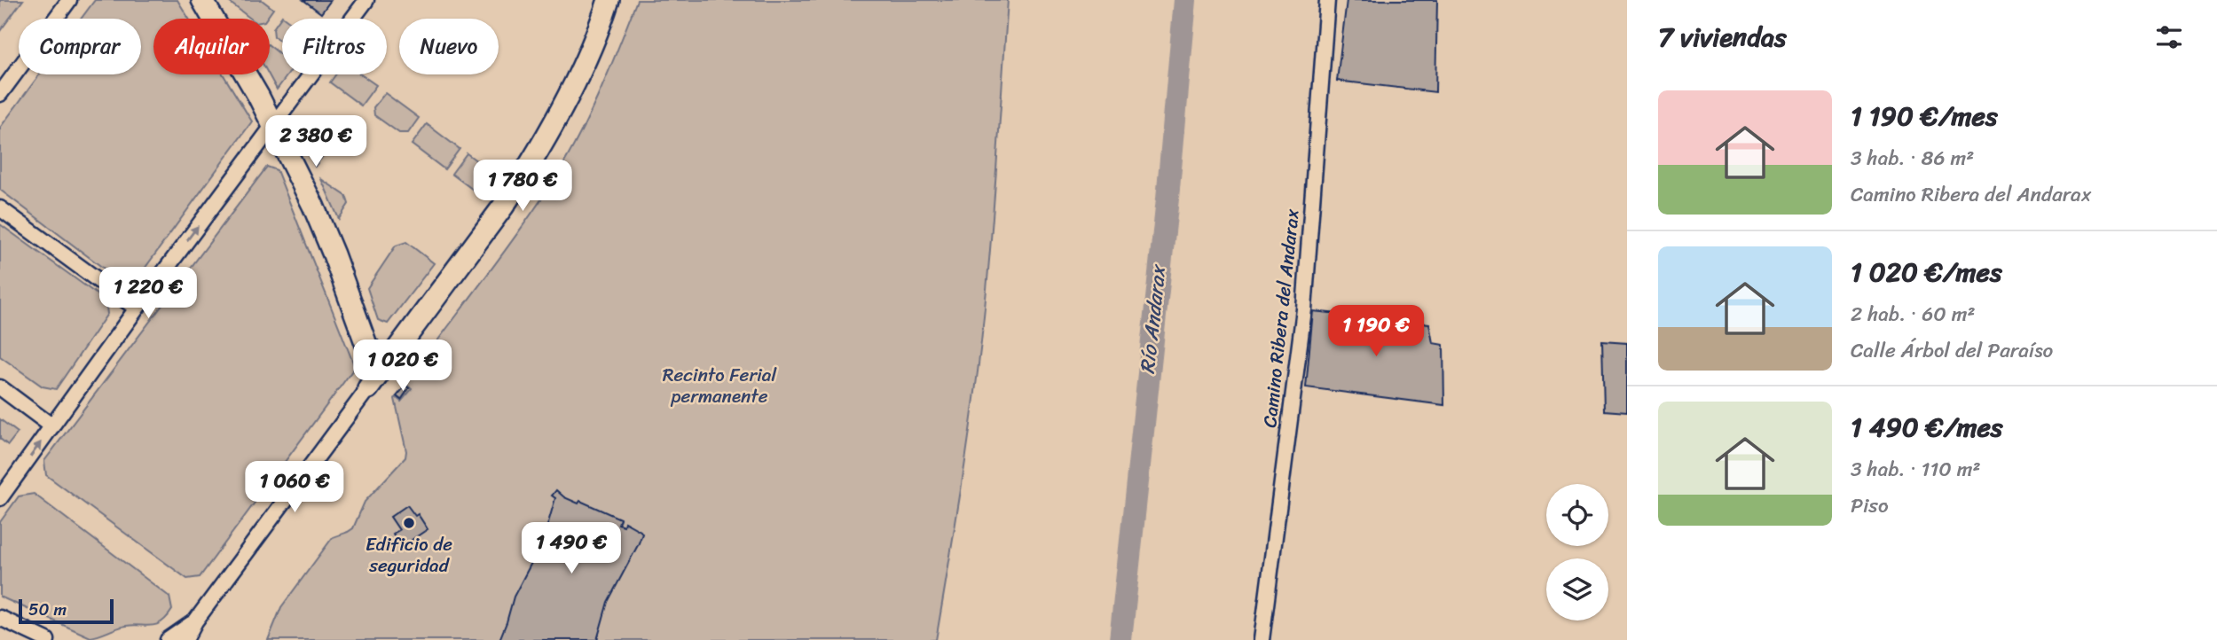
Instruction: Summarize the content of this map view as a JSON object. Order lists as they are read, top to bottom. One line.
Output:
{"streets":{"street":["Camino Ribera del Andarax"]},"water":["Río Andarax"],"parks":["Recinto Ferial permanente"],"places":["Edificio de seguridad"],"scale_bar":"50 m","page":{"heading":"7 viviendas","chip":["Comprar","Alquilar","Filtros","Nuevo"],"list":[{"name":"1 190 €/mes","note":"3 hab. · 86 m² · Camino Ribera del Andarax"},{"name":"1 020 €/mes","note":"2 hab. · 60 m² · Calle Árbol del Paraíso"},{"name":"1 490 €/mes","note":"3 hab. · 110 m² · Piso"}],"price":["2 380 €","1 780 €","1 220 €","1 190 €","1 020 €","1 060 €","1 490 €"],"scale":"50 m"}}
